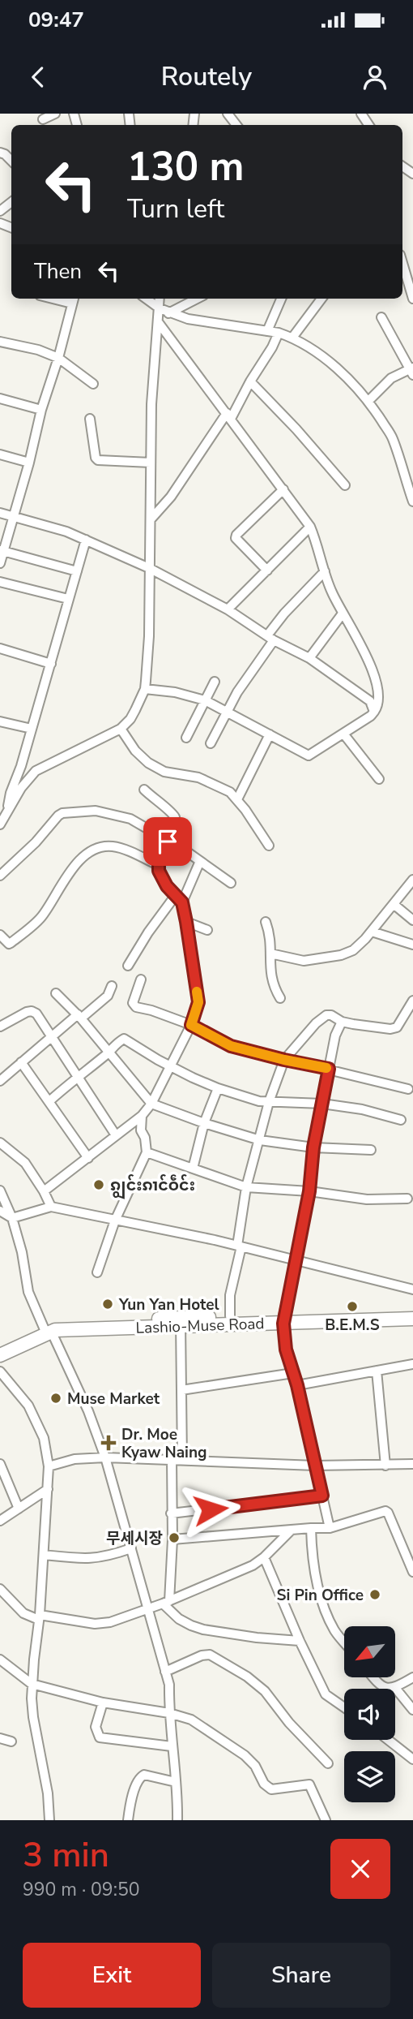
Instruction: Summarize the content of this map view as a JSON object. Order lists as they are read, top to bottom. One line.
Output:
{"streets":{"highway":["Lashio-Muse Road"]},"places":{"other":["ၵျွင်းၵၢင်ဝဵင်း","Yun Yan Hotel","B.E.M.S","Muse Market","무세시장","Si Pin Office"],"health":["Dr. Moe Kyaw Naing"]},"north":"bottom left","page":{"status":"09:47","header":"Routely","turn":["130 m","Turn left"],"then":"Then","heading":["3 min","990 m · 09:50"],"buttons":["Exit","Share"]}}
